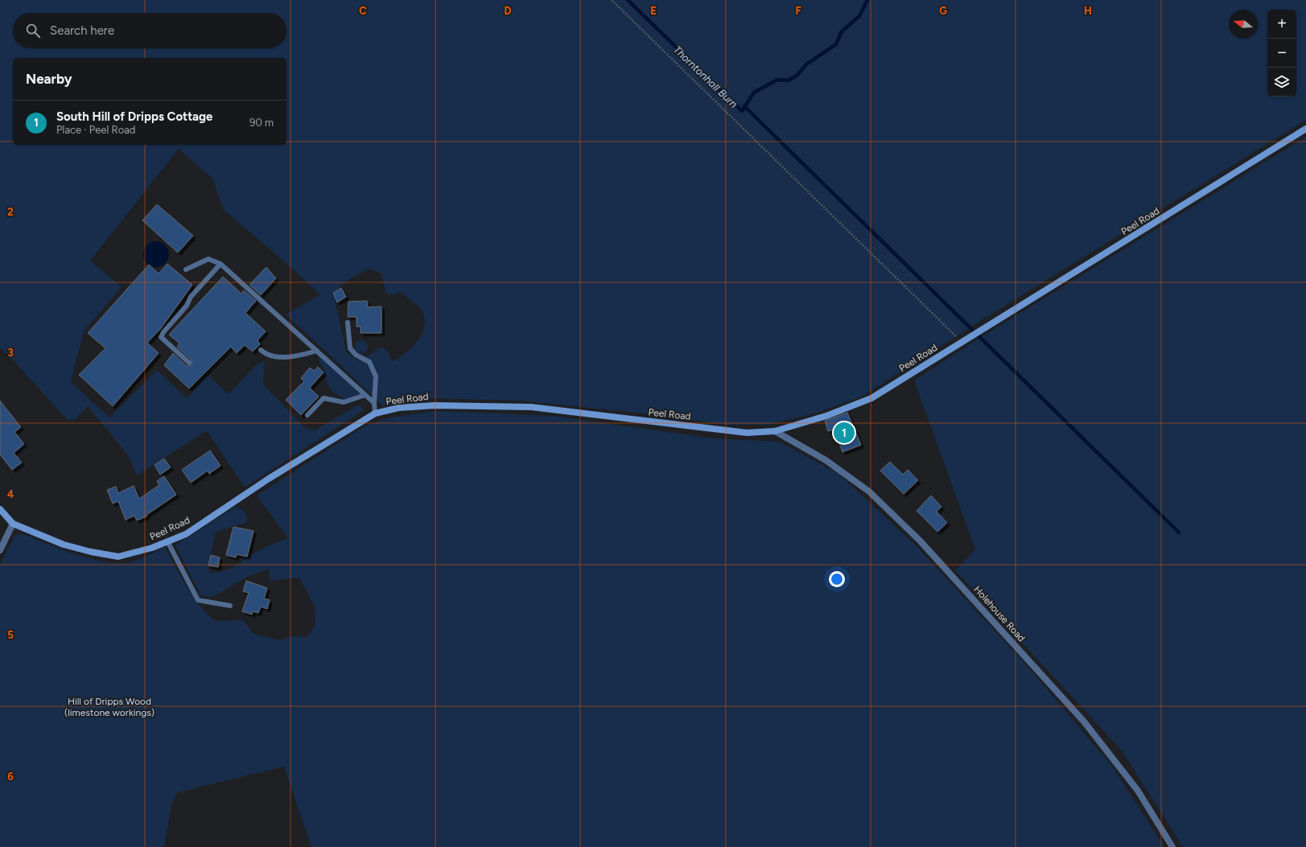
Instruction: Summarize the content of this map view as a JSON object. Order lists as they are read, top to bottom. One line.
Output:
{"streets":{"street":["Peel Road","Holehouse Road"]},"crossings":[["Peel Road","Holehouse Road"]],"water":["Thorntonhall Burn"],"parks":["Hill of Dripps Wood (limestone workings)"],"north":"left","page":{"map_buttons":["+","−"],"search":"Search here","heading":"Nearby","list":[{"mark":"1","name":"South Hill of Dripps Cottage","note":"Place · Peel Road","value":"90 m"}],"pins":"1"},"grid":{"columns":["C","D","E","F","G","H"],"rows":["2","3","4","5","6"]}}
